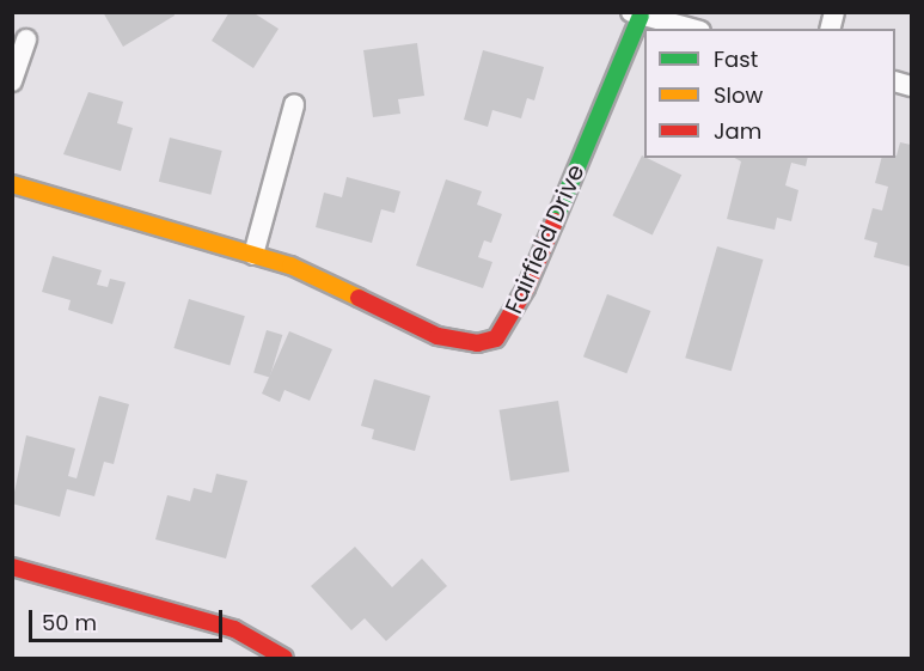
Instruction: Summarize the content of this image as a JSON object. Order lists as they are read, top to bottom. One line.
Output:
{"streets":{"street":["Fairfield Drive"]},"legend":["Fast","Slow","Jam"],"scale_bar":"50 m"}
